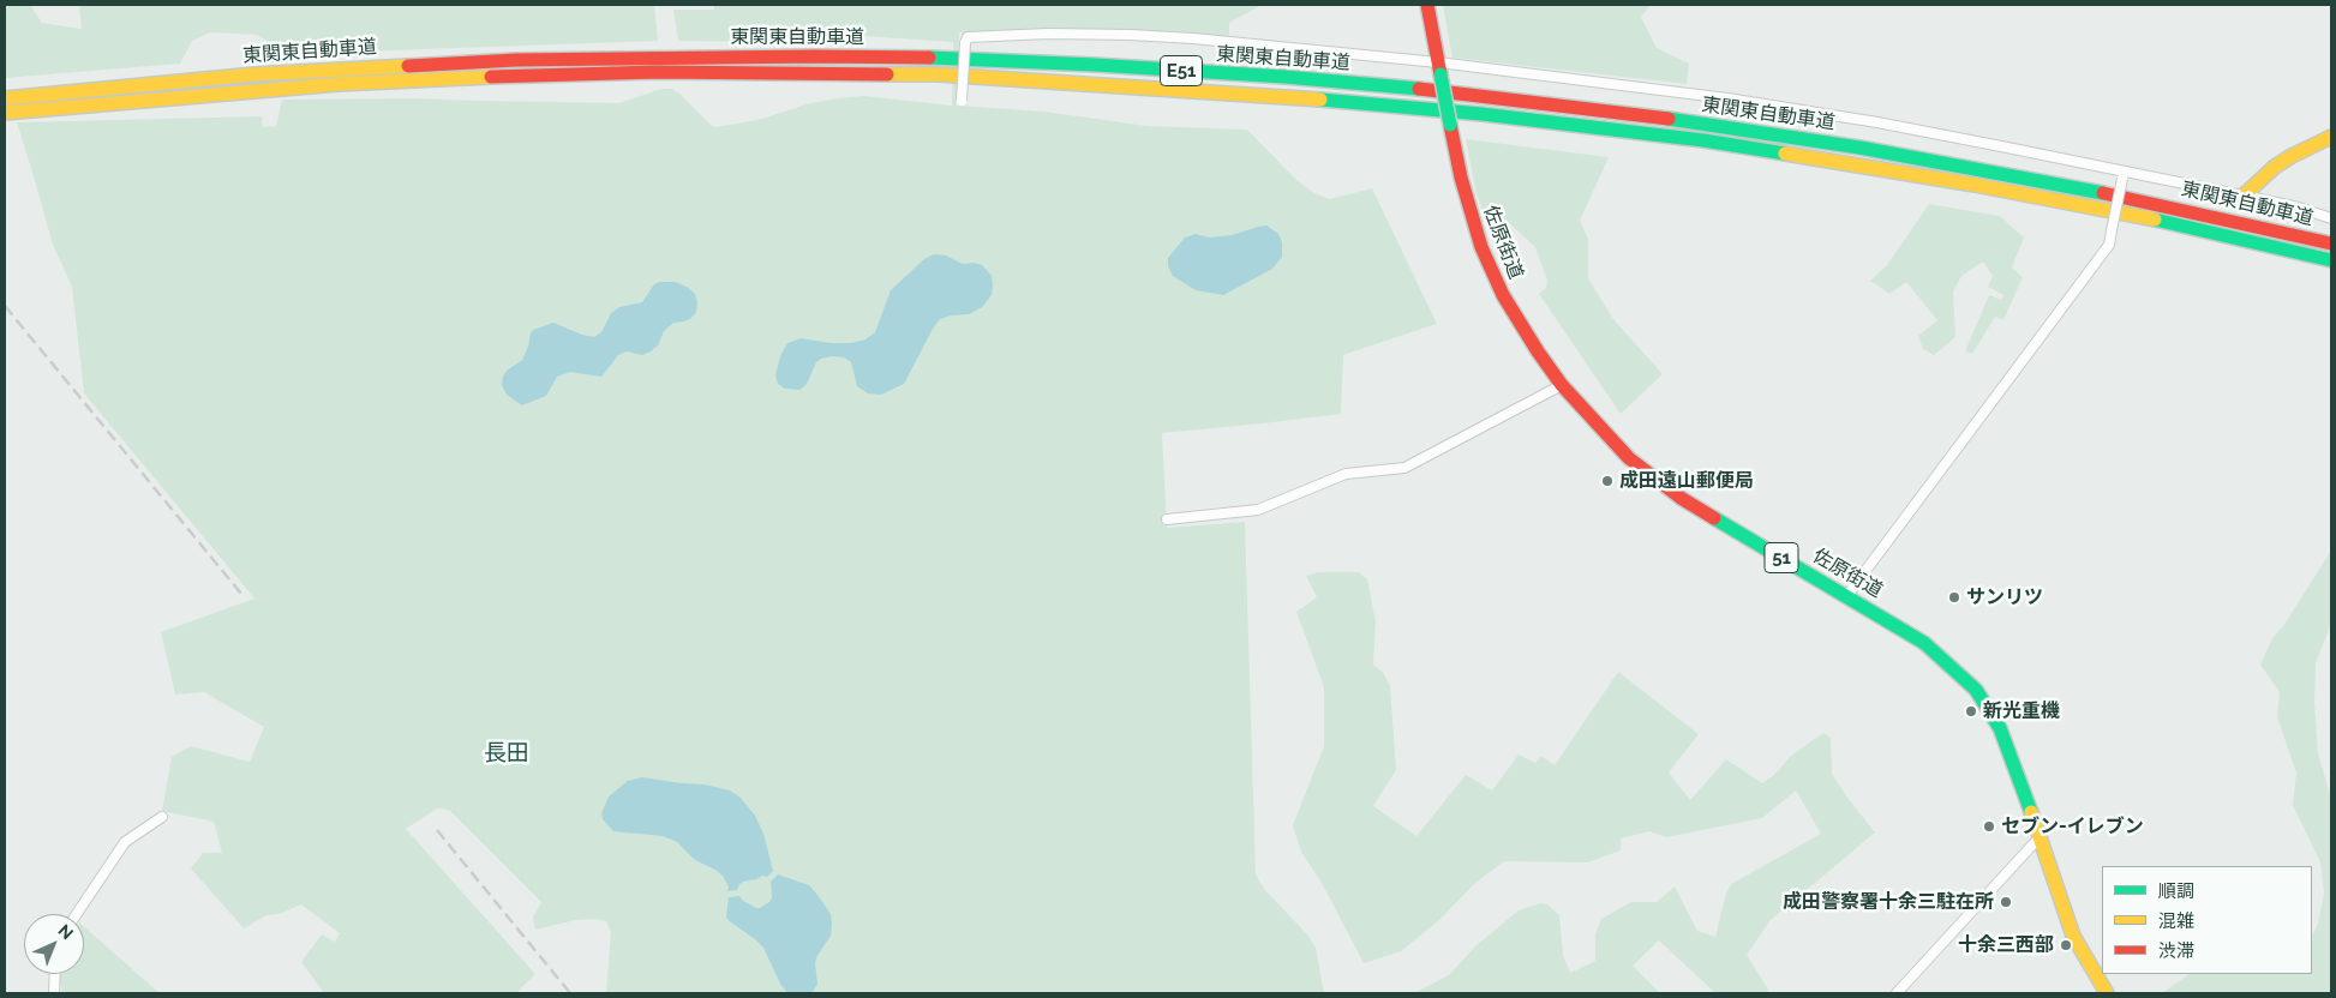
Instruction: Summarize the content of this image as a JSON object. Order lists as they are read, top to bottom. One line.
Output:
{"streets":{"main road":["東関東自動車道","E51","佐原街道","51"]},"districts":["長田"],"places":["成田遠山郵便局","サンリツ","新光重機","セブン-イレブン","成田警察署十余三駐在所","十余三西部"],"legend":["順調","混雑","渋滞"],"north":"top right"}
